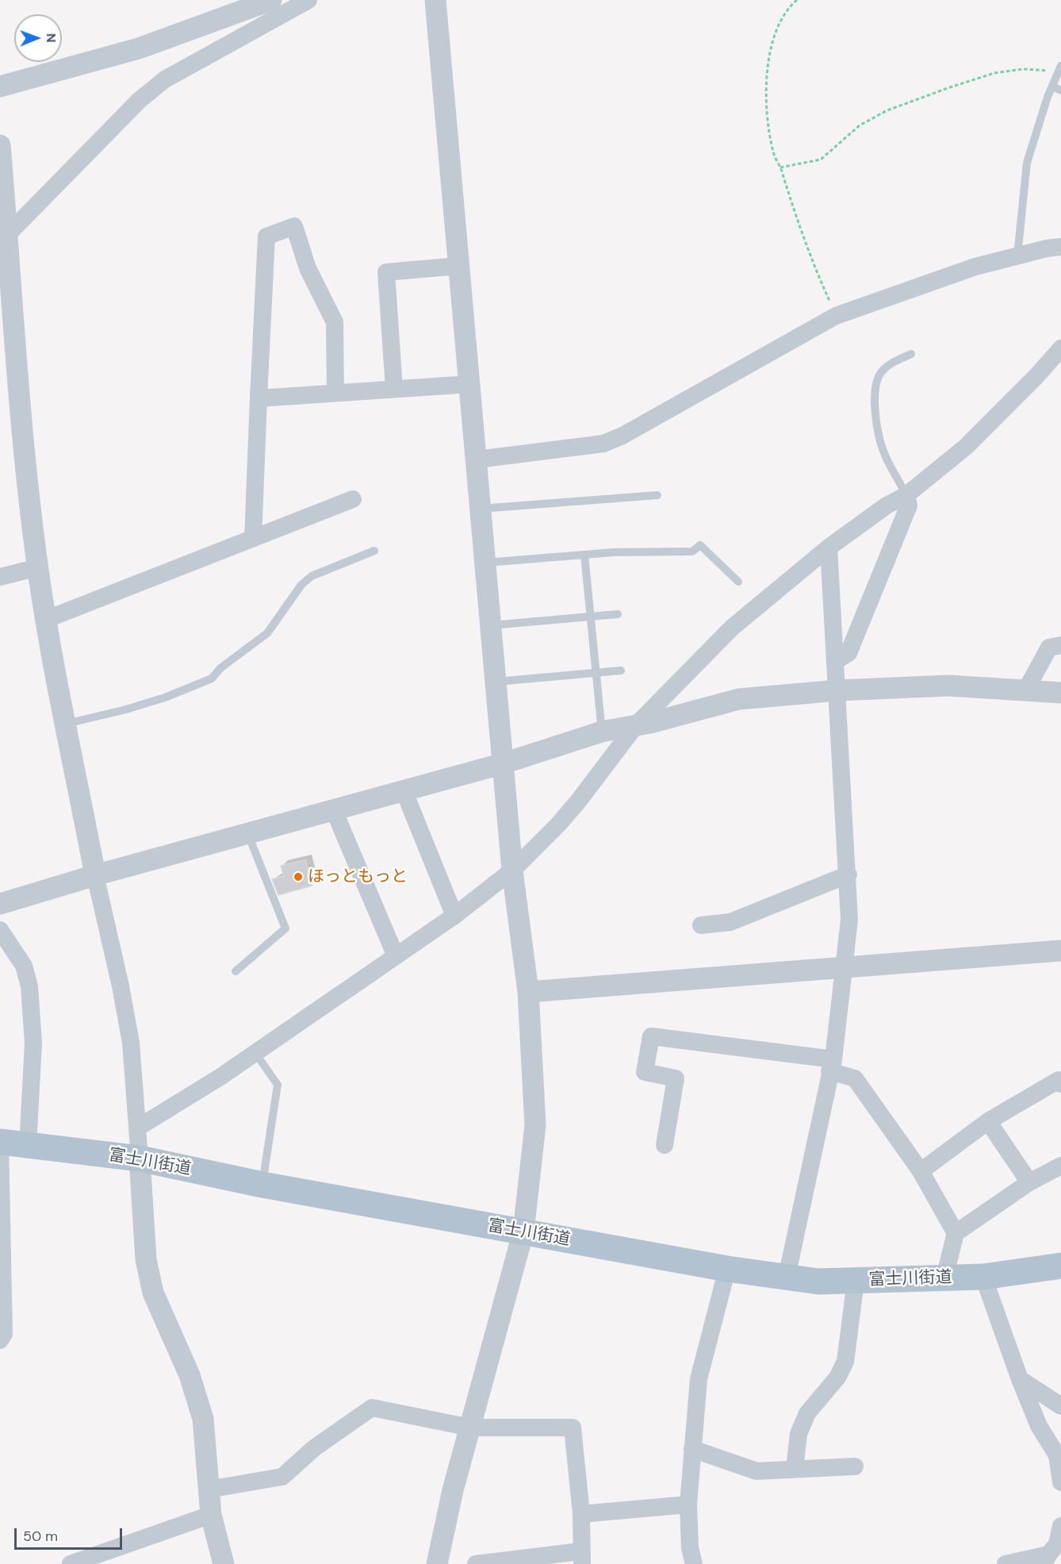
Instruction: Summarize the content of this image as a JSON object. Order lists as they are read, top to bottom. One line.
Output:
{"streets":{"main road":["富士川街道"]},"places":["ほっともっと"],"scale_bar":"50 m","north":"right"}
